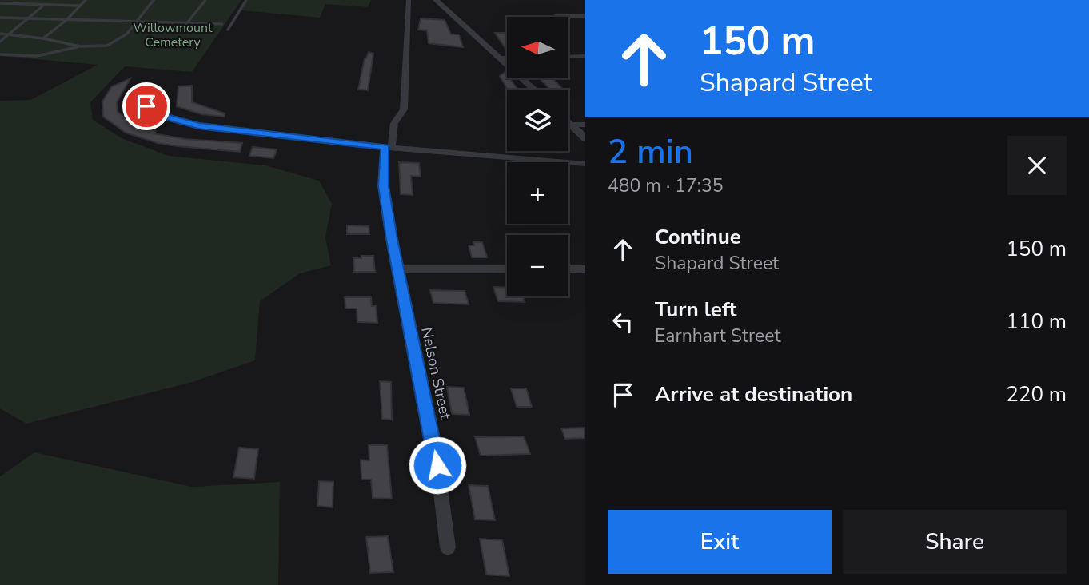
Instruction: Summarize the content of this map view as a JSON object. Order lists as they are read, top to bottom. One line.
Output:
{"streets":{"street":["Nelson Street"]},"parks":["Willowmount Cemetery"],"north":"left","page":{"turn":["150 m","Shapard Street"],"map_buttons":["+","−"],"heading":["2 min","480 m · 17:35"],"list":[{"name":"Continue","note":"Shapard Street","value":"150 m"},{"name":"Turn left","note":"Earnhart Street","value":"110 m"},{"name":"Arrive at destination","value":"220 m"}],"buttons":["Exit","Share"]}}
